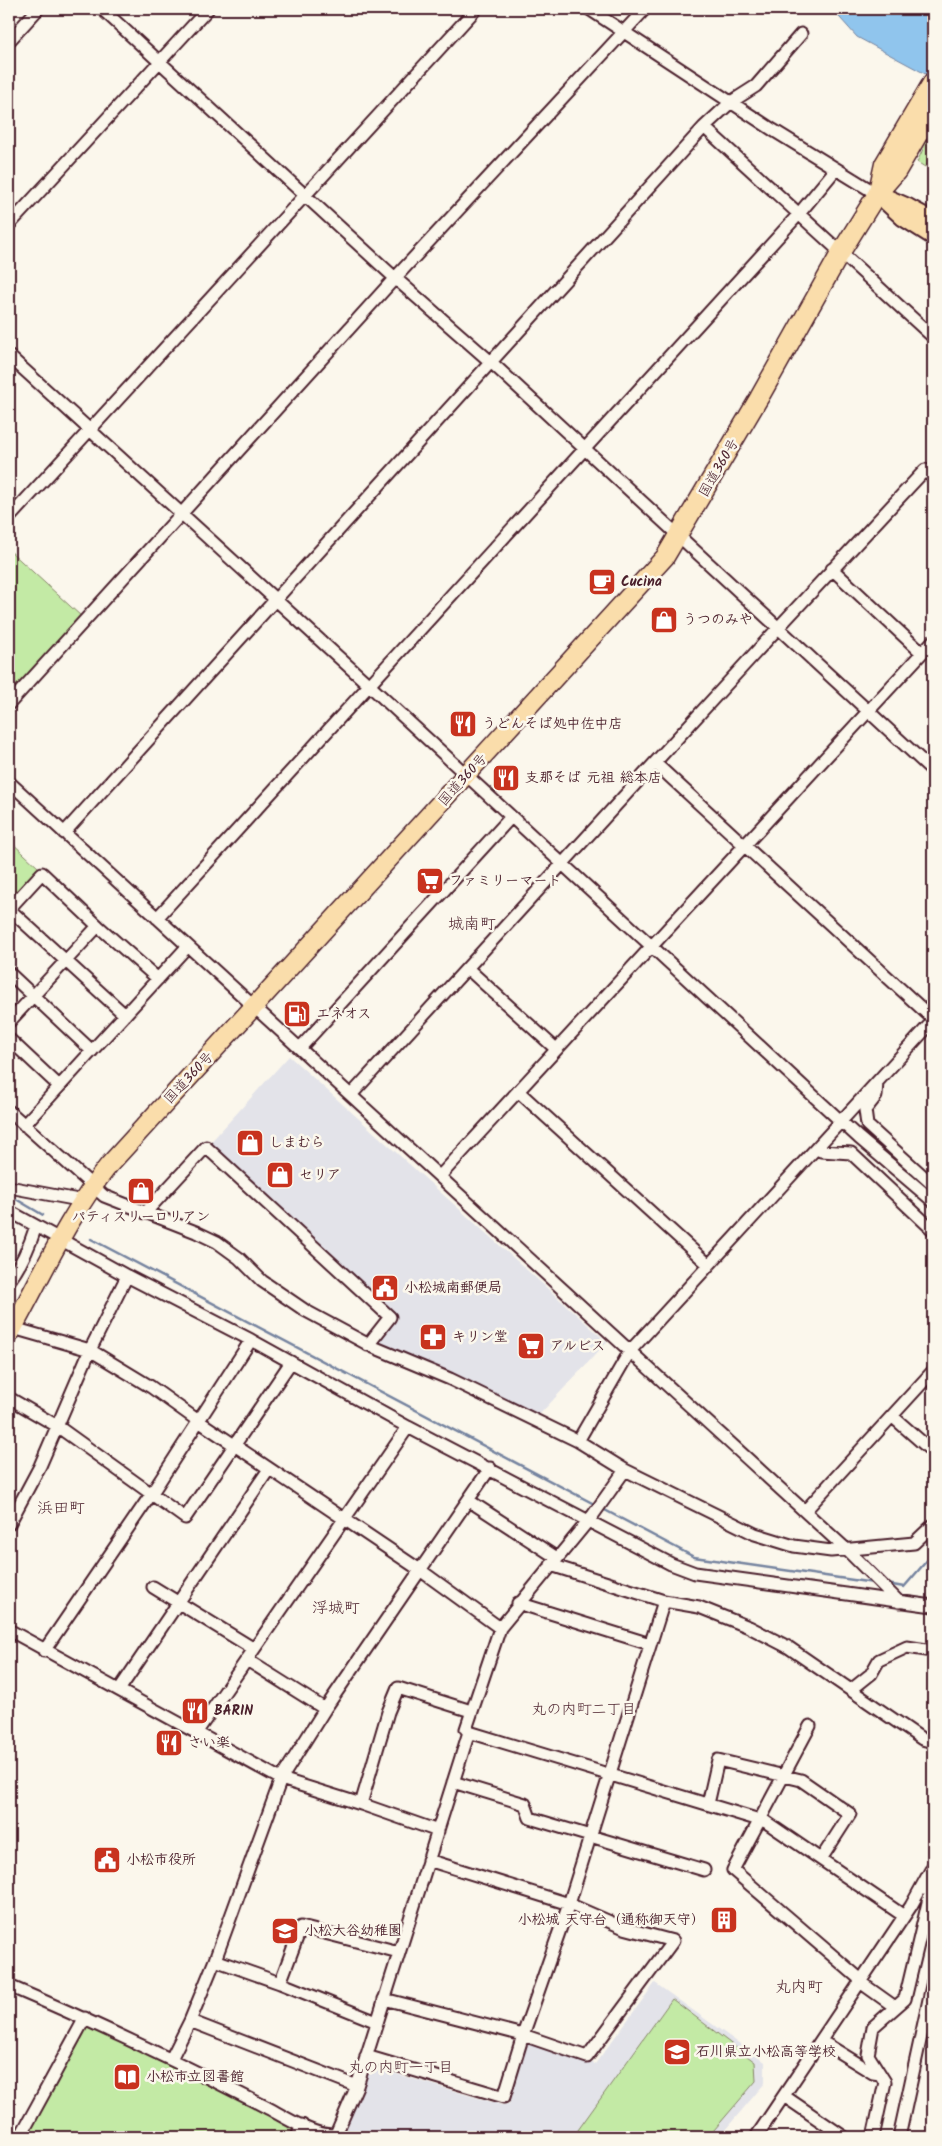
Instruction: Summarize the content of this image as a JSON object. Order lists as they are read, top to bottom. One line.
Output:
{"streets":{"highway":["国道360号"]},"districts":["城南町","浜田町","浮城町","丸の内町二丁目","丸内町","丸の内町一丁目"],"places":{"cafe":["Cucina"],"shop":["うつのみや","しまむら","セリア","パティスリーロリアン"],"restaurant":["うどんそば処中佐中店","支那そば 元祖 総本店","BARIN","さい楽"],"supermarket":["ファミリーマート","アルビス"],"fuel station":["エネオス"],"public building":["小松城南郵便局","小松市役所"],"pharmacy":["キリン堂"],"building":["小松城 天守台（通称御天守）"],"school or university":["小松大谷幼稚園","石川県立小松高等学校"],"library":["小松市立図書館"]}}
